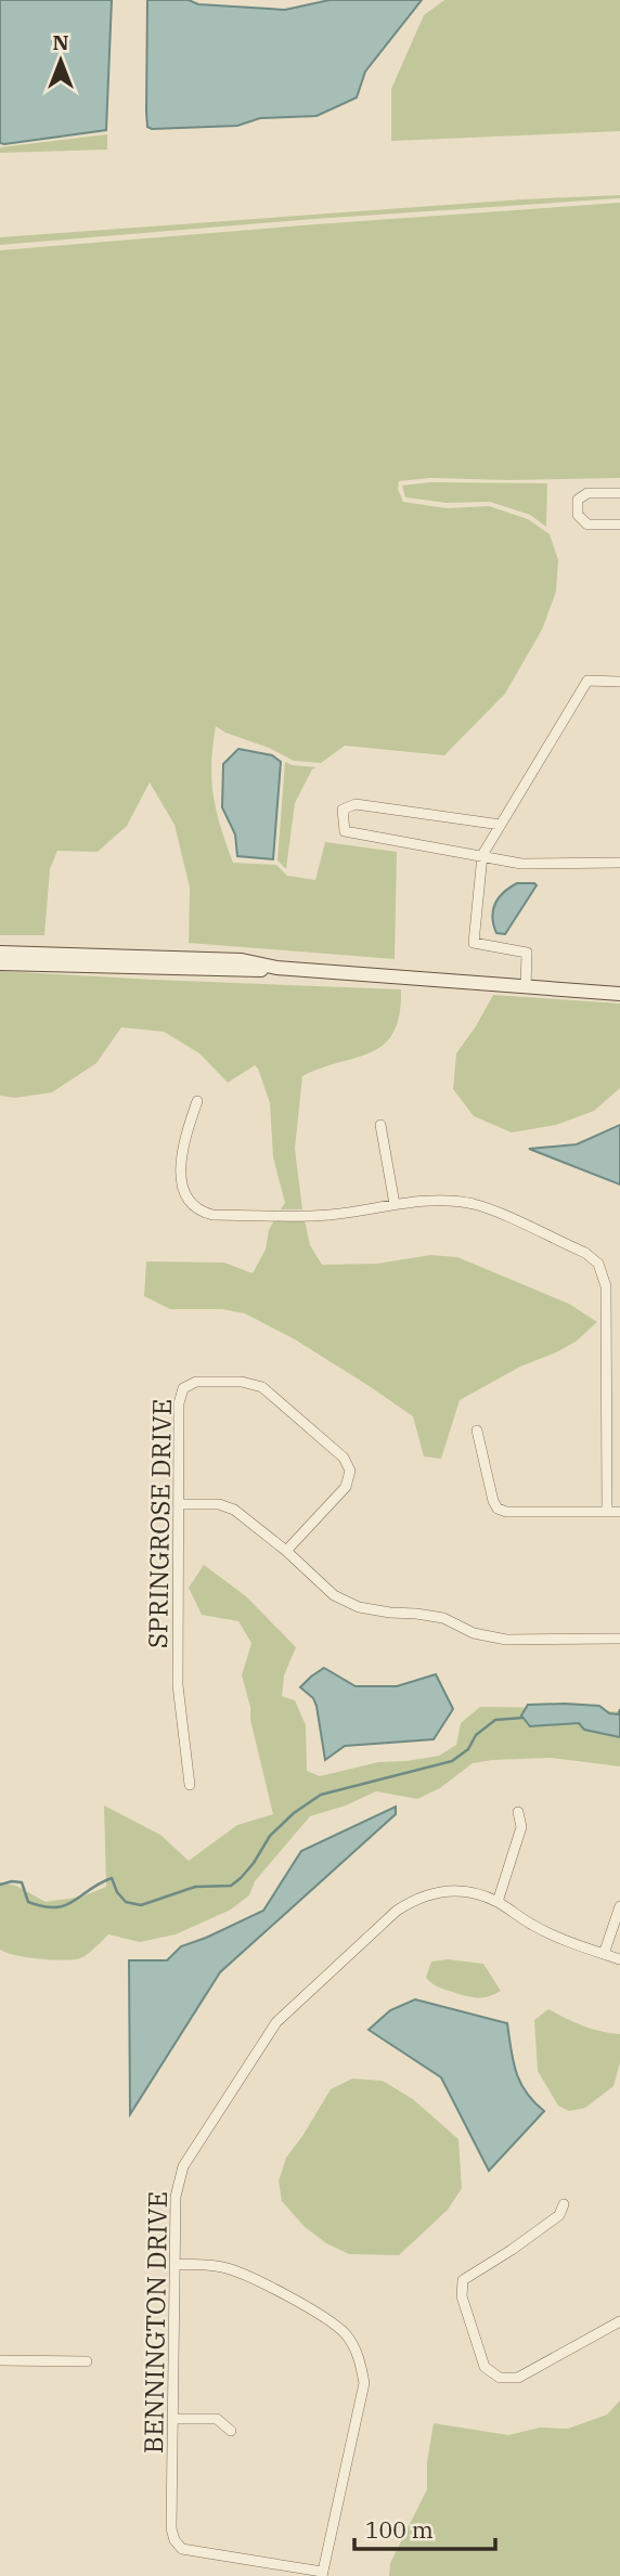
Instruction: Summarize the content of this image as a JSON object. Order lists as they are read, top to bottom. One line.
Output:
{"streets":{"street":["SPRINGROSE DRIVE","BENNINGTON DRIVE"]},"scale_bar":"100 m","north":"top"}
